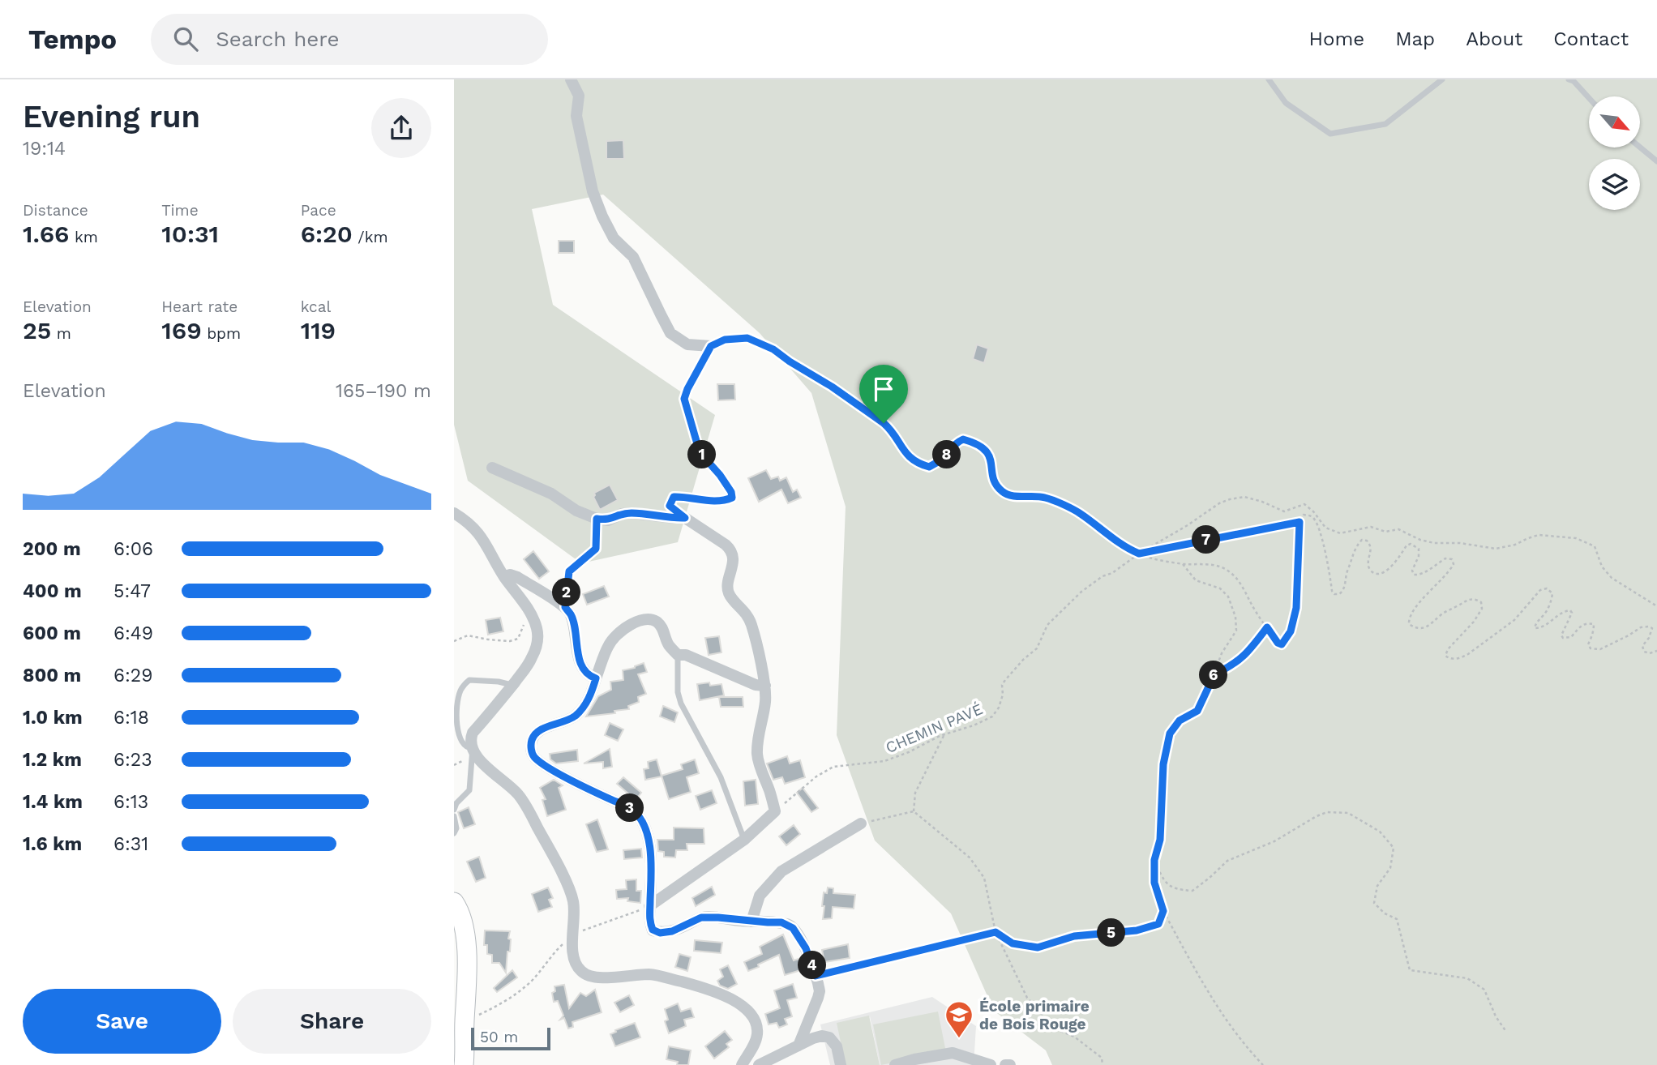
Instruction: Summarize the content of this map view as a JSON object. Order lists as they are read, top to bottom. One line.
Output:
{"streets":{"path":["CHEMIN PAVÉ"]},"places":{"school or university":["École primaire de Bois Rouge"]},"scale_bar":"50 m","north":"bottom right","page":{"header":"Tempo","search":"Search here","nav":["Home","Map","About","Contact"],"heading":["Evening run","19:14"],"stats":[["Distance","1.66 km"],["Time","10:31"],["Pace","6:20 /km"],["Elevation","25 m"],["Heart rate","169 bpm"],["kcal","119"]],"chart":["Elevation","165–190 m"],"pins":["1","8","7","2","6","3","5","4"],"list":[{"name":"200 m","note":"6:06"},{"name":"400 m","note":"5:47"},{"name":"600 m","note":"6:49"},{"name":"800 m","note":"6:29"},{"name":"1.0 km","note":"6:18"},{"name":"1.2 km","note":"6:23"},{"name":"1.4 km","note":"6:13"},{"name":"1.6 km","note":"6:31"}],"buttons":["Save","Share"],"scale":"50 m"}}
